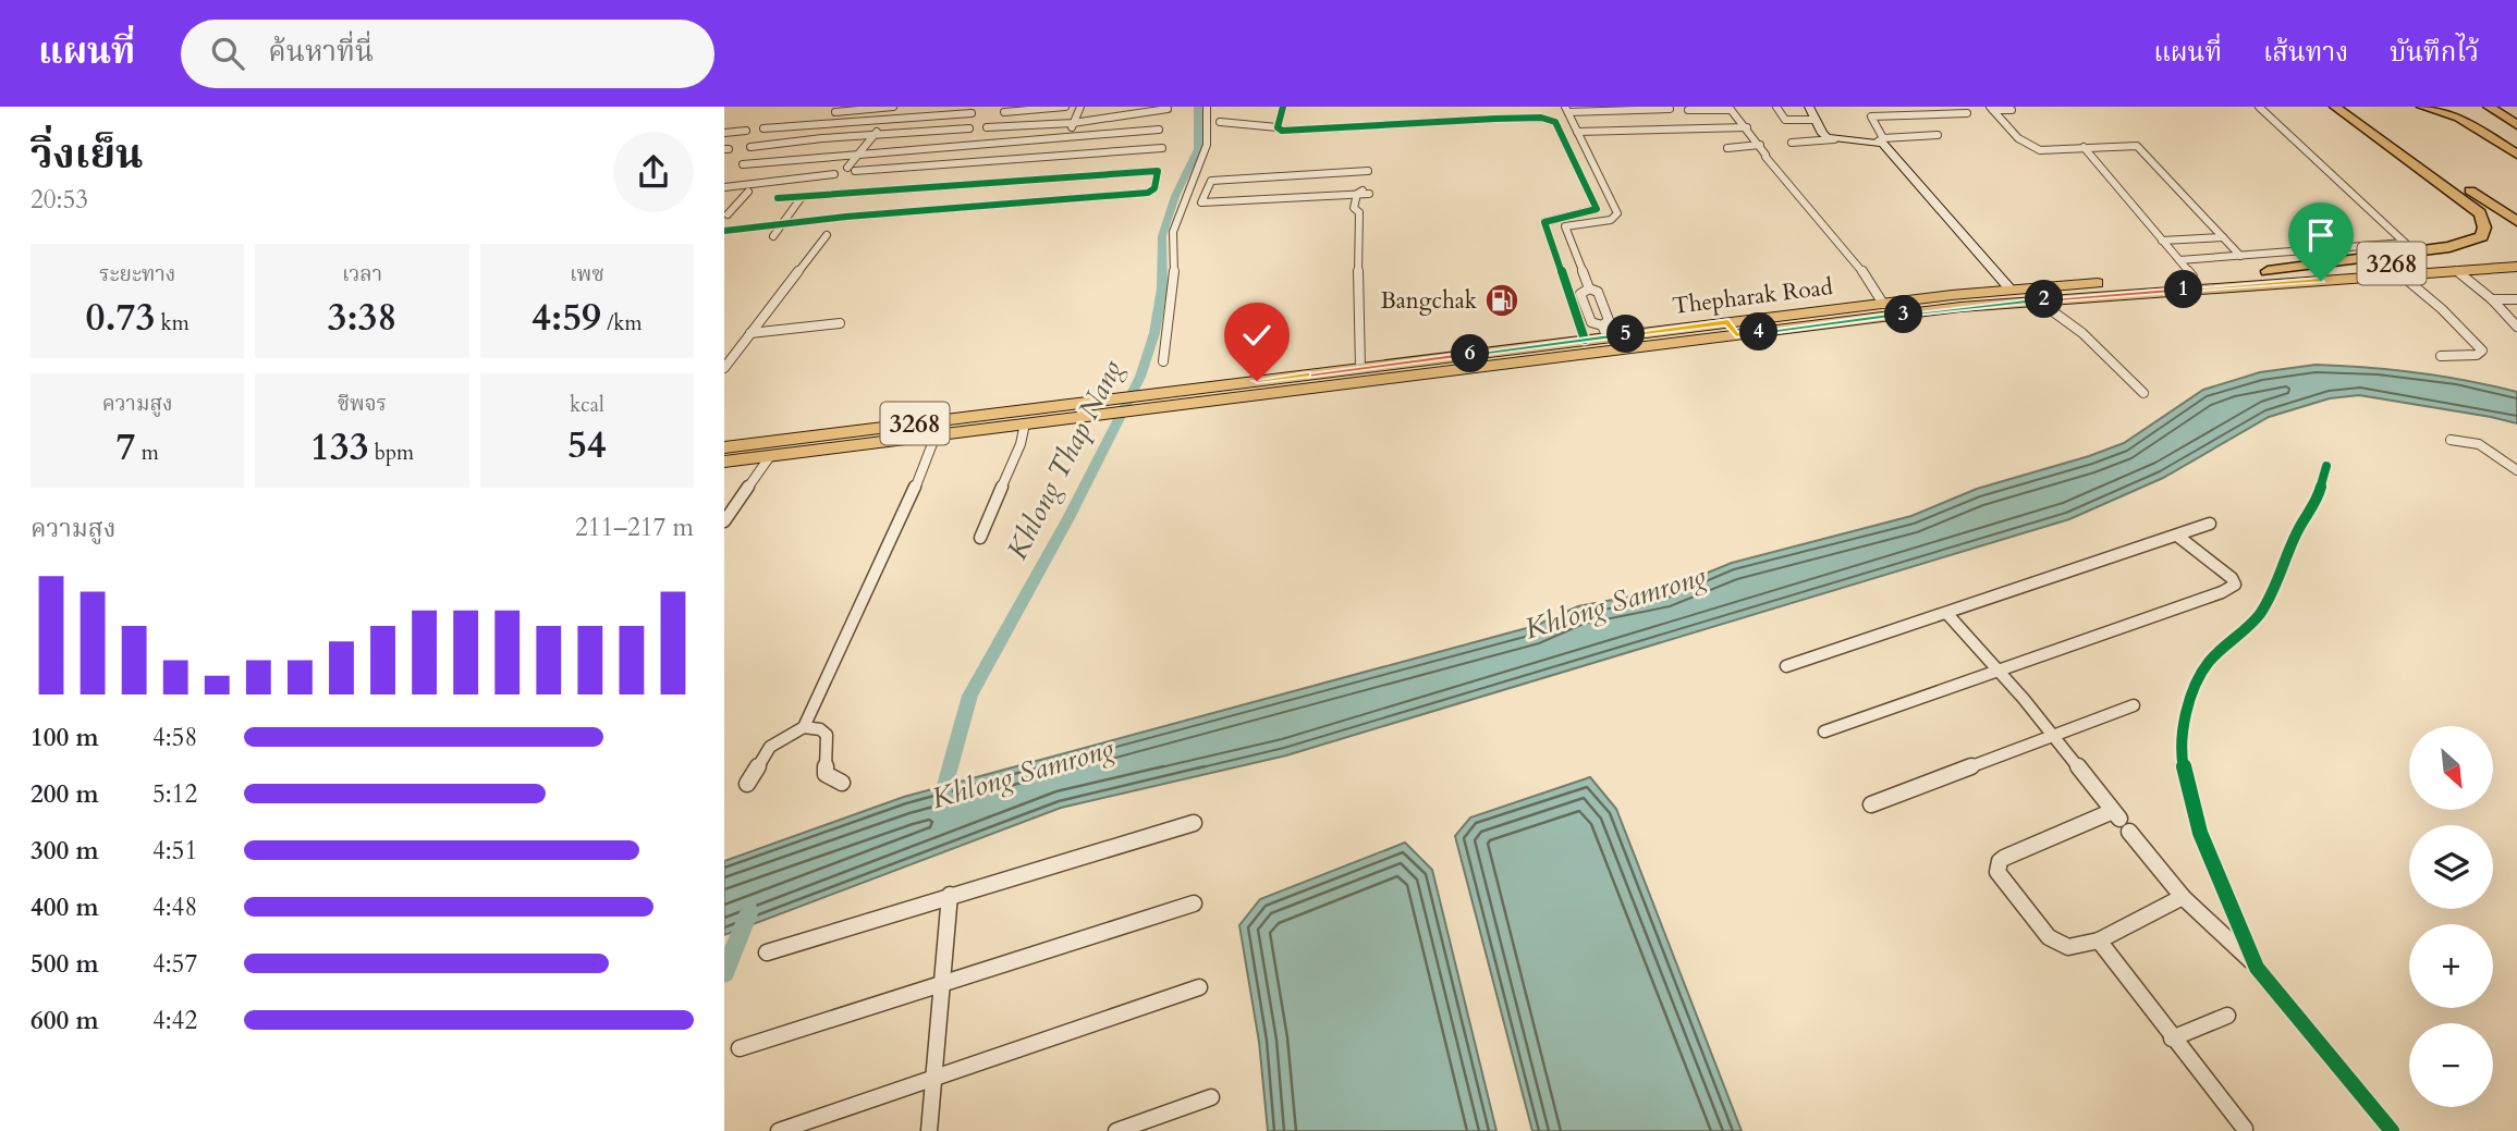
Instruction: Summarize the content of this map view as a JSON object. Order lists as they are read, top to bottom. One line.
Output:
{"streets":{"main road":["3268","Thepharak Road"]},"water":["Khlong Thap Nang","Khlong Samrong"],"places":{"fuel station":["Bangchak"]},"north":"bottom right","page":{"header":"แผนที่","search":"ค้นหาที่นี่","nav":["แผนที่","เส้นทาง","บันทึกไว้"],"heading":["วิ่งเย็น","20:53"],"stats":[["ระยะทาง","0.73 km"],["เวลา","3:38"],["เพซ","4:59 /km"],["ความสูง","7 m"],["ชีพจร","133 bpm"],["kcal","54"]],"pins":["1","2","3","4","5","6"],"chart":["ความสูง","211–217 m"],"list":[{"name":"100 m","note":"4:58"},{"name":"200 m","note":"5:12"},{"name":"300 m","note":"4:51"},{"name":"400 m","note":"4:48"},{"name":"500 m","note":"4:57"},{"name":"600 m","note":"4:42"}],"map_buttons":["+","−"]}}
